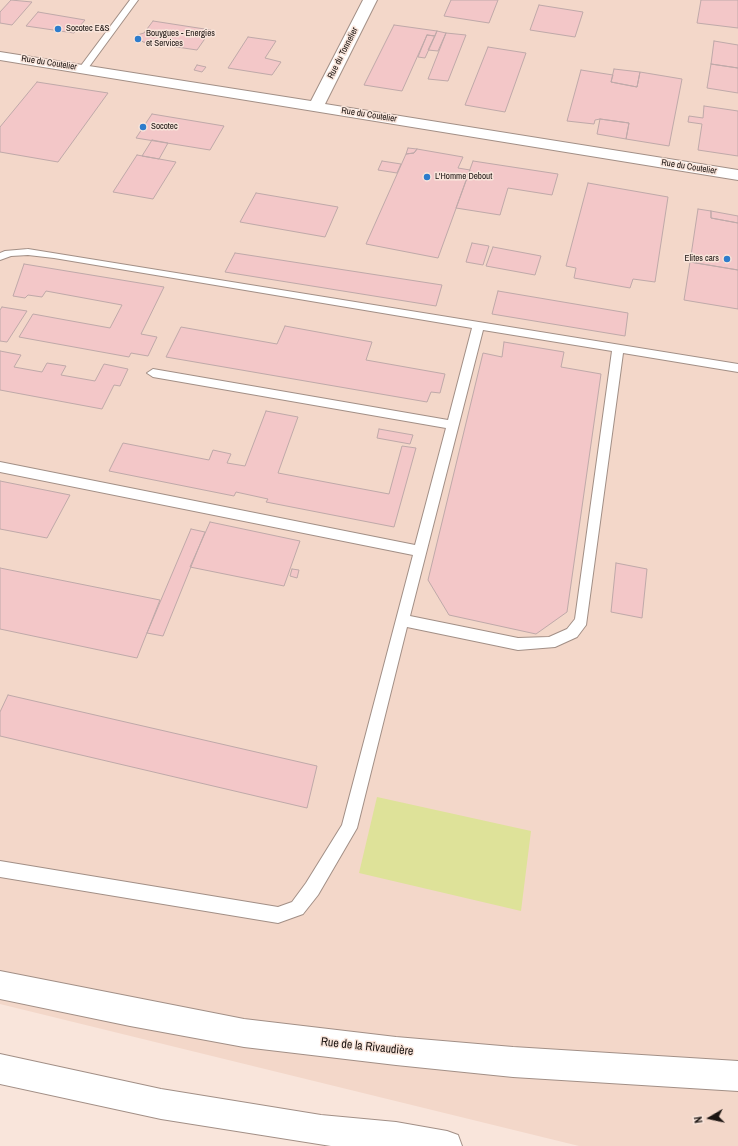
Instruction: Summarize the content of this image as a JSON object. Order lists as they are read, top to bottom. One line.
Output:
{"streets":{"street":["Rue du Tonnelier","Rue du Coutelier","Rue de la Rivaudière"]},"crossings":[["Rue du Tonnelier","Rue du Coutelier"]],"places":["Socotec E&S","Bouygues - Energies et Services","Socotec","L'Homme Debout","Elites cars"],"north":"left"}
